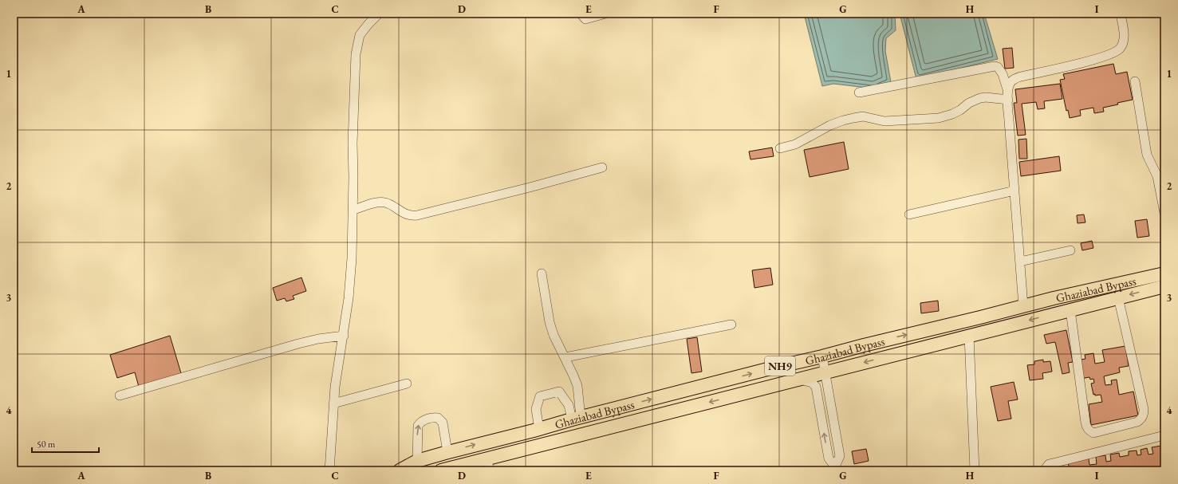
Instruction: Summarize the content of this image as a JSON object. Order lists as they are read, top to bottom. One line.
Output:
{"streets":{"highway":["Ghaziabad Bypass","NH9"]},"scale_bar":"50 m","grid":{"columns":["A","B","C","D","E","F","G","H","I"],"rows":["1","2","3","4"]}}
